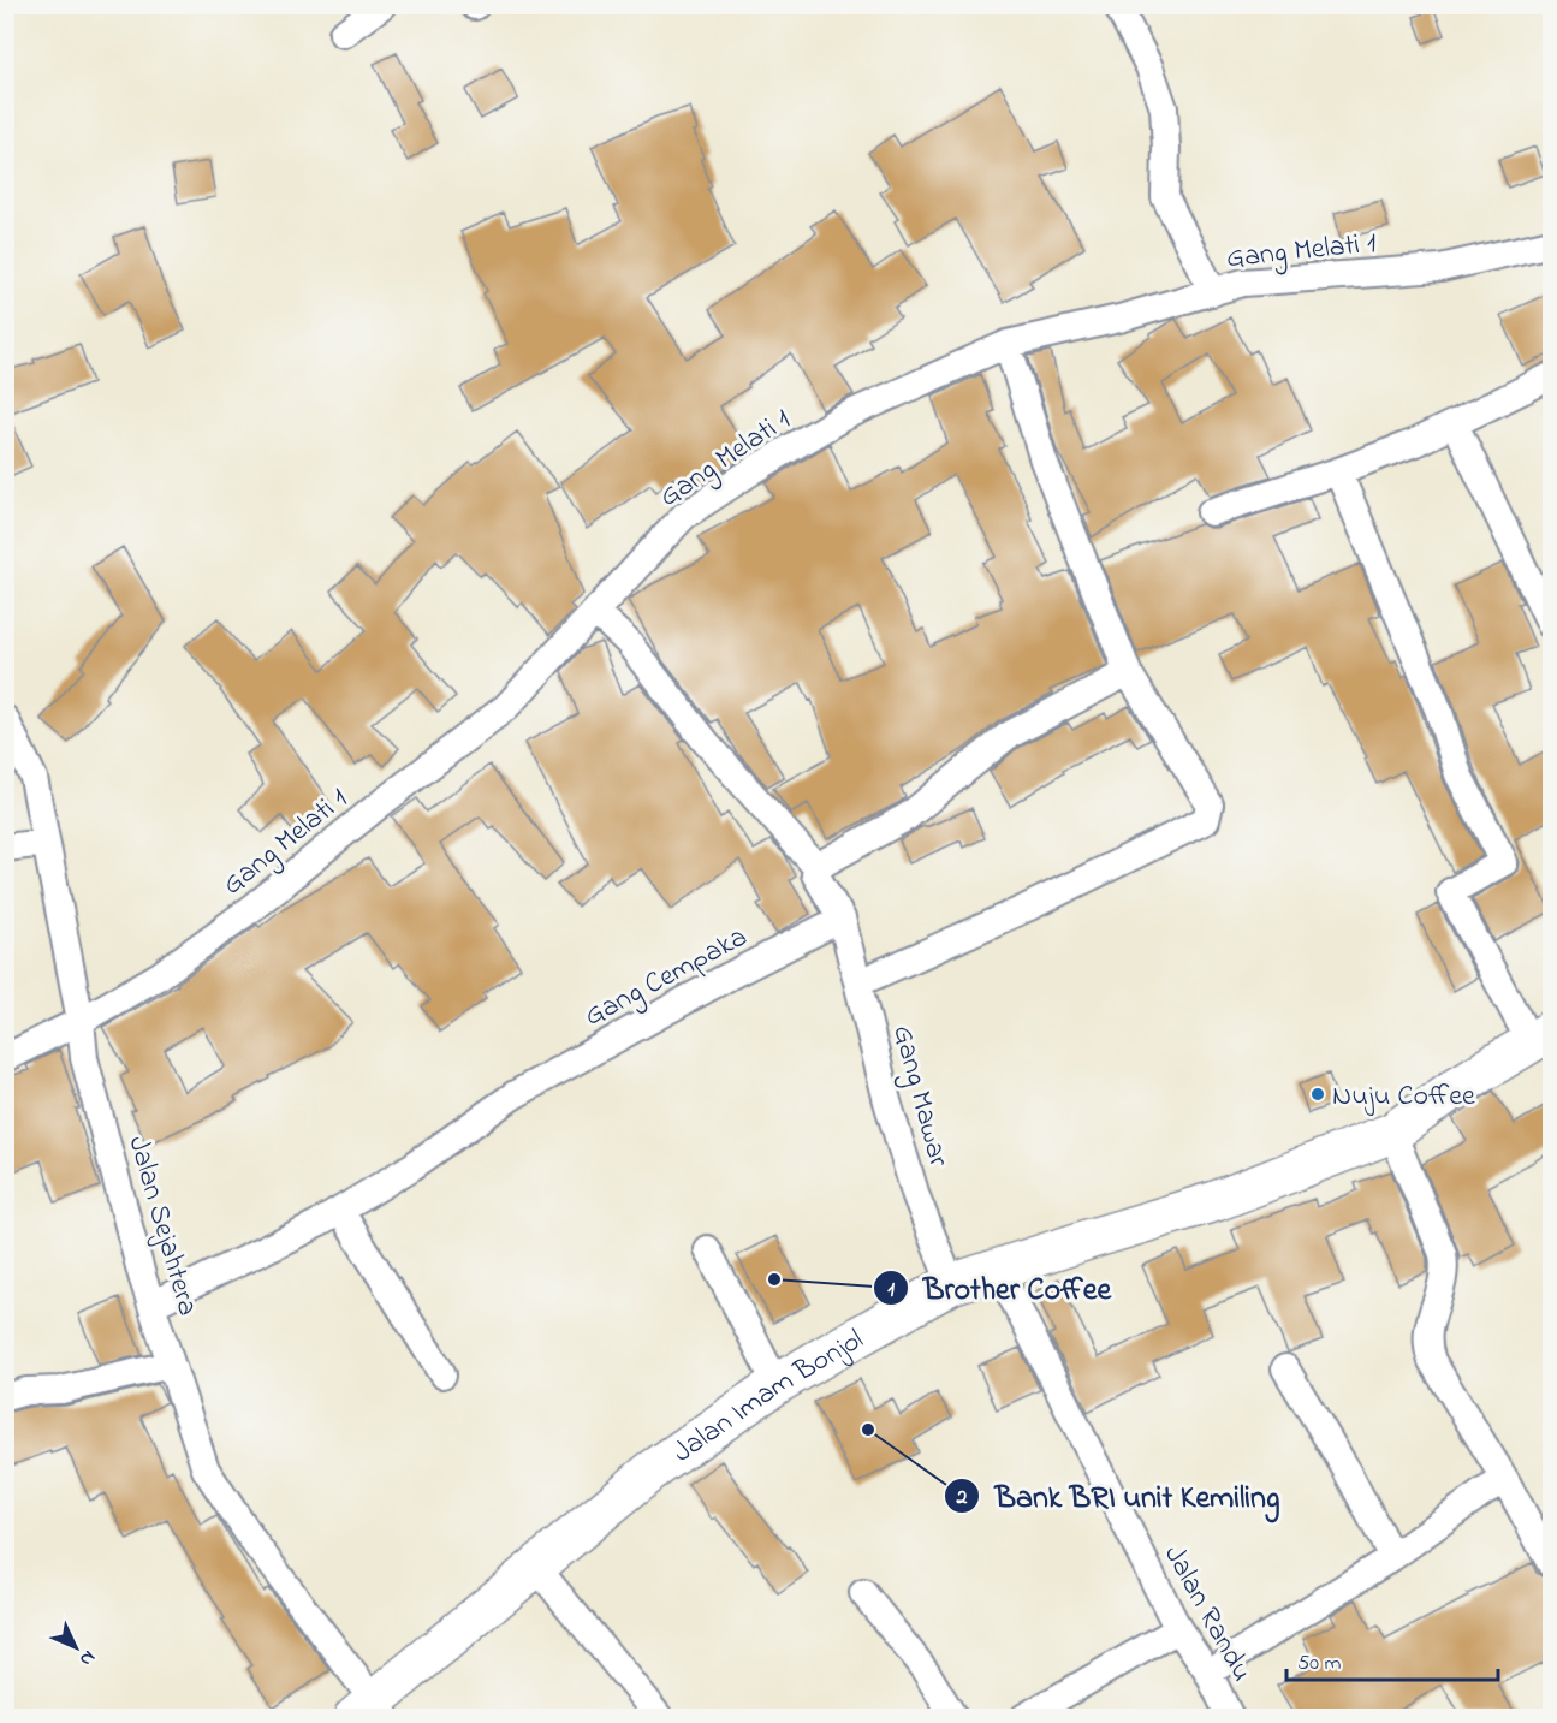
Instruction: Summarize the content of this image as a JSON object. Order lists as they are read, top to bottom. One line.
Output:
{"streets":{"highway":["Jalan Imam Bonjol"],"street":["Gang Melati 1","Gang Cempaka","Gang Mawar","Jalan Sejahtera","Jalan Randu"]},"crossings":[["Gang Melati 1","Jalan Sejahtera"],["Gang Cempaka","Gang Mawar"],["Gang Cempaka","Jalan Sejahtera"],["Gang Mawar","Jalan Imam Bonjol"],["Jalan Sejahtera","Jalan Imam Bonjol"],["Jalan Imam Bonjol","Jalan Randu"]],"places":["Nuju Coffee","Brother Coffee","Bank BRI unit Kemiling"],"scale_bar":"50 m","north":"bottom right"}
